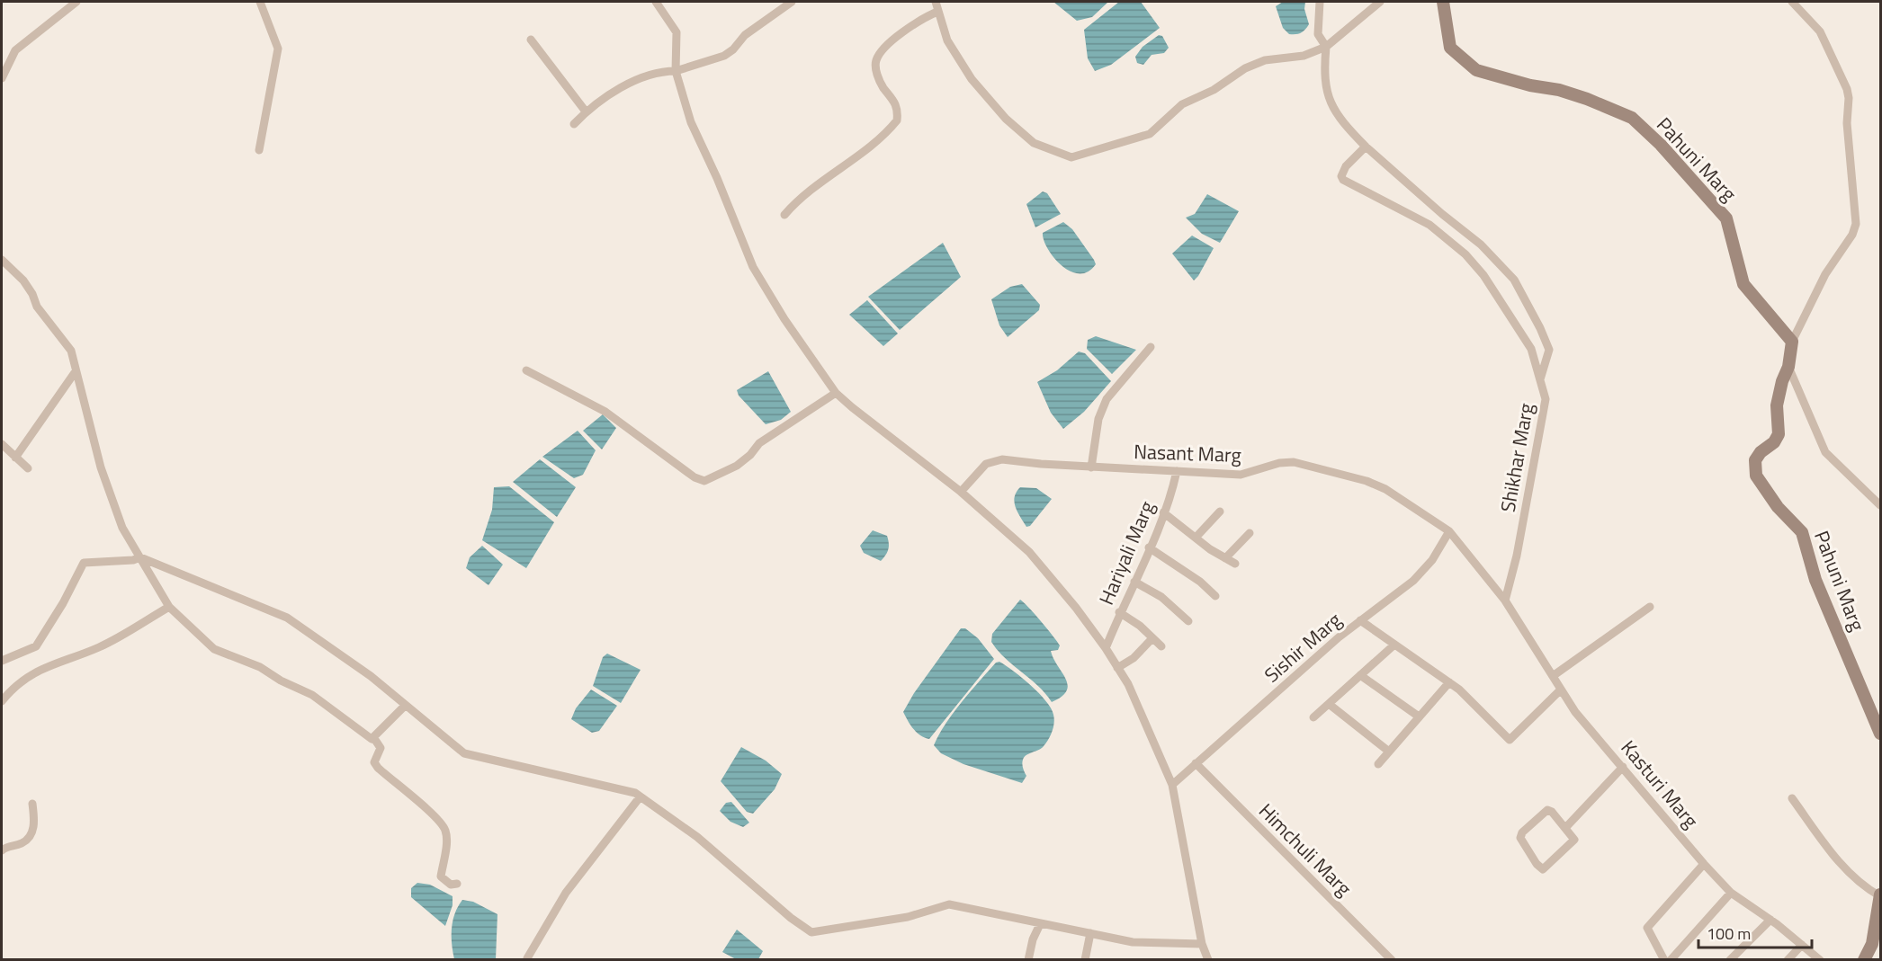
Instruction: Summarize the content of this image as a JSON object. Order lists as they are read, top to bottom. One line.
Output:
{"streets":{"street":["Pahuni Marg","Nasant Marg","Shikhar Marg","Hariyali Marg","Sishir Marg","Kasturi Marg","Himchuli Marg"]},"crossings":[["Nasant Marg","Shikhar Marg"],["Nasant Marg","Hariyali Marg"],["Nasant Marg","Sishir Marg"],["Nasant Marg","Kasturi Marg"],["Shikhar Marg","Kasturi Marg"],["Sishir Marg","Himchuli Marg"]],"scale_bar":"100 m"}
